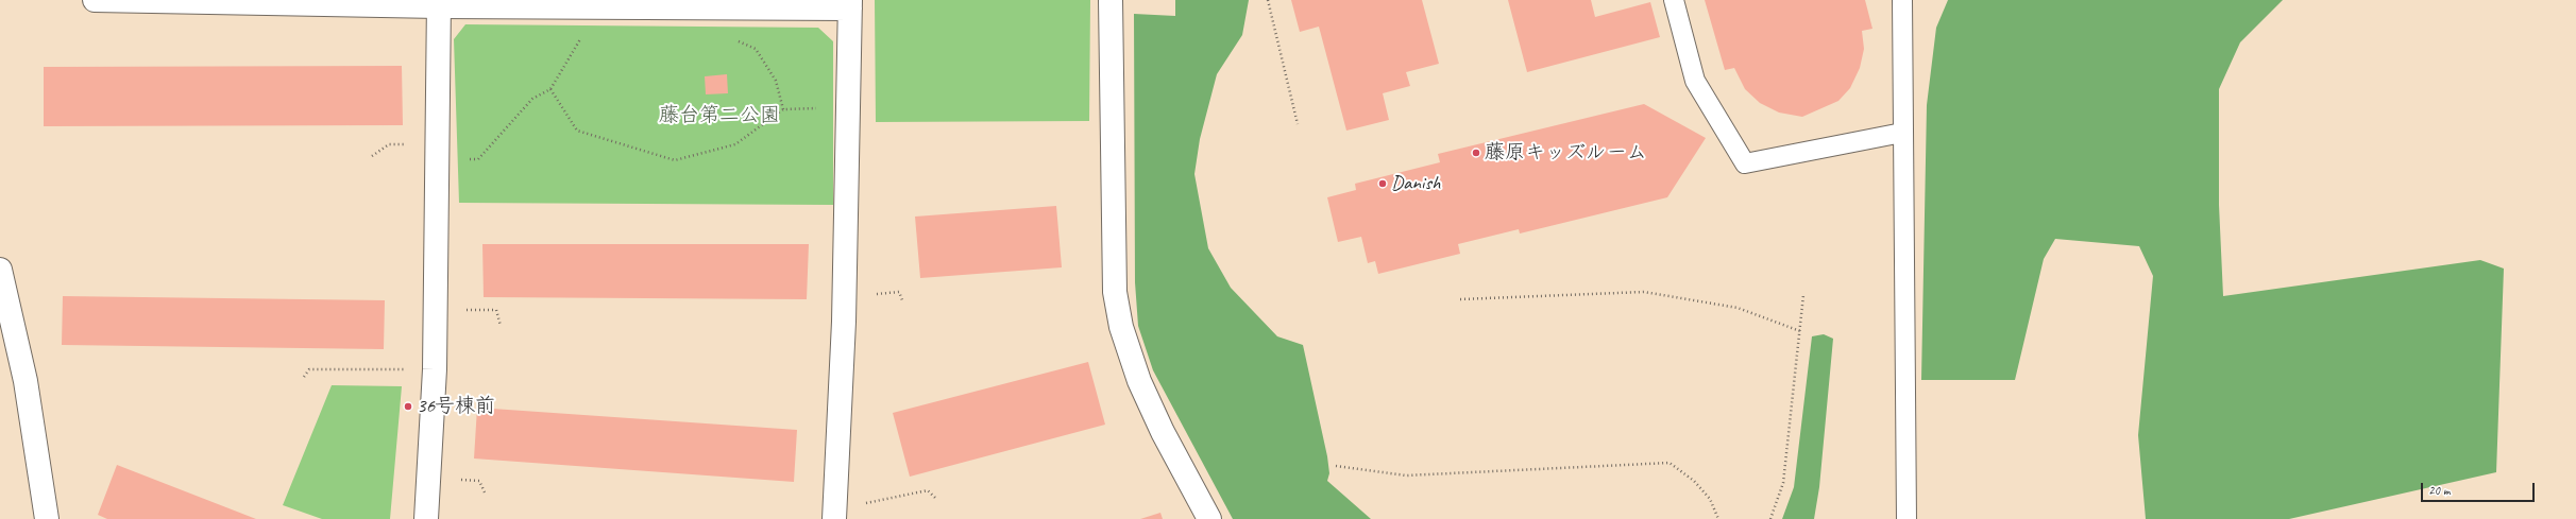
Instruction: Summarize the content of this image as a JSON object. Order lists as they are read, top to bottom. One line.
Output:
{"parks":["藤台第二公園"],"places":["藤原キッズルーム","Danish","36号棟前"],"scale_bar":"20 m"}
